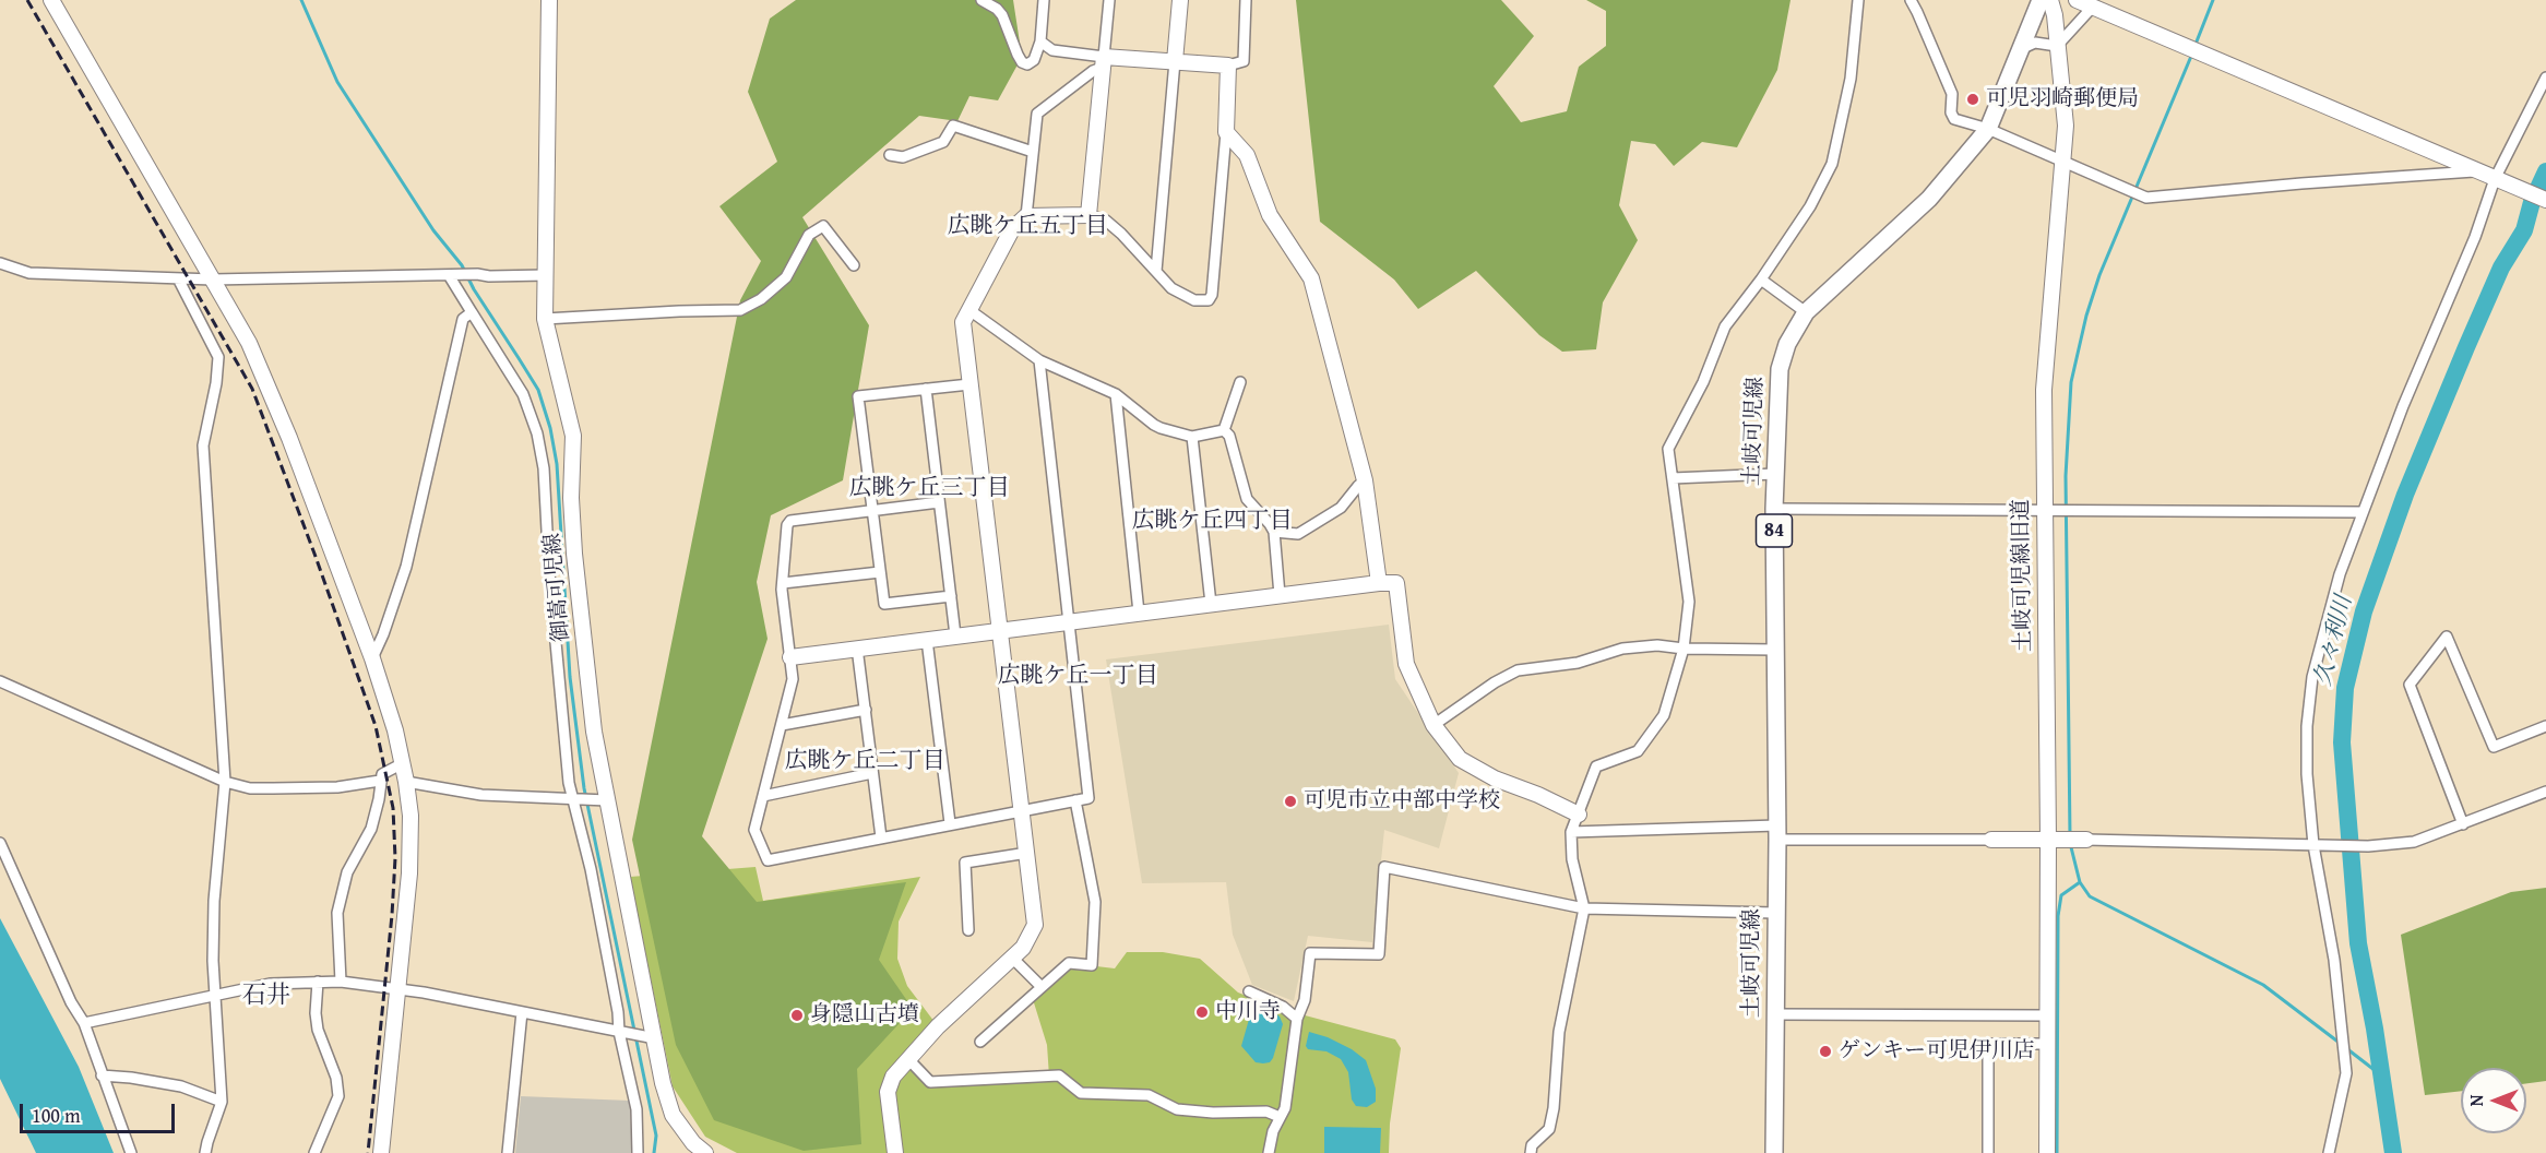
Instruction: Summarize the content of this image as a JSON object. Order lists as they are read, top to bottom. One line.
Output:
{"streets":{"main road":["土岐可児線","84"],"street":["土岐可児線旧道","御嵩可児線"]},"districts":["広眺ケ丘五丁目","広眺ケ丘三丁目","広眺ケ丘四丁目","広眺ケ丘一丁目","広眺ケ丘二丁目","石井"],"water":["久々利川"],"places":["可児羽崎郵便局","可児市立中部中学校","中川寺","身隠山古墳","ゲンキー可児伊川店"],"scale_bar":"100 m","north":"left"}
